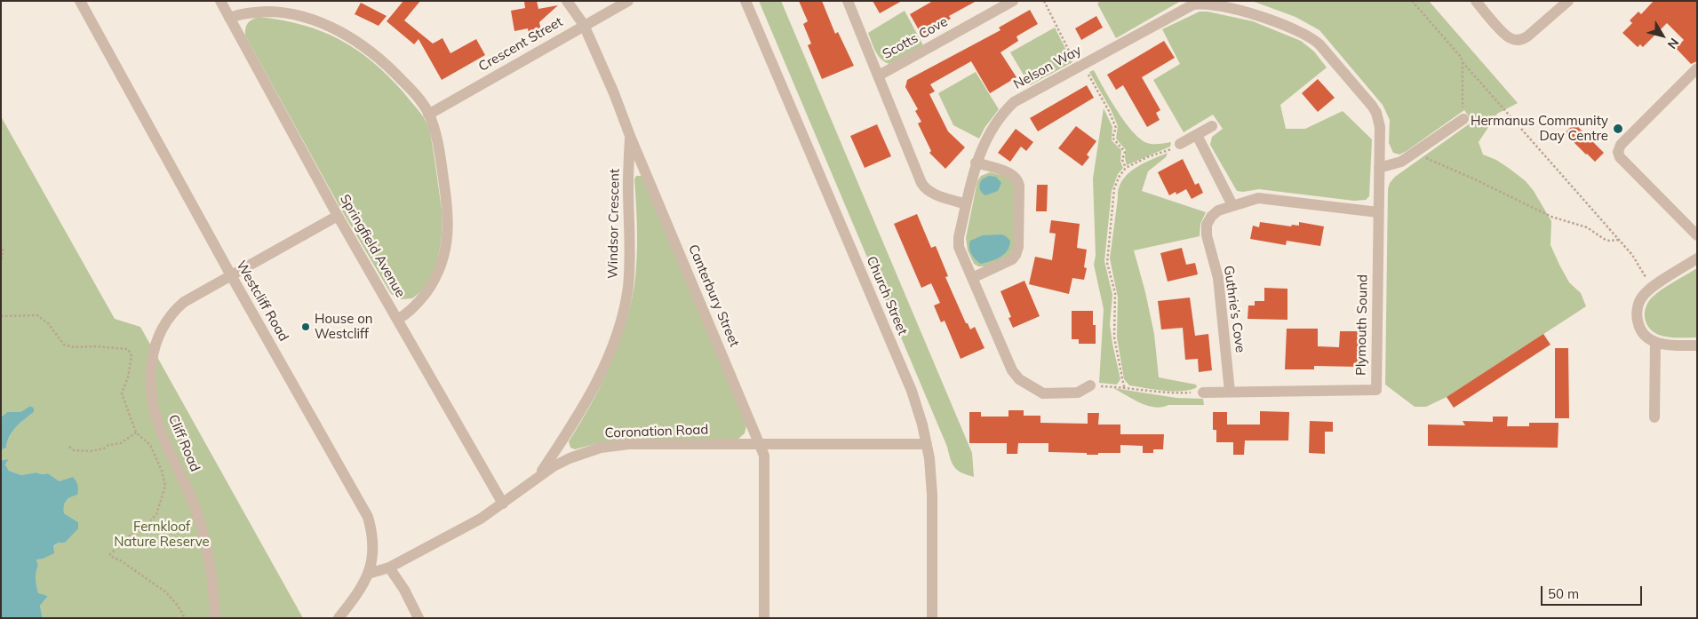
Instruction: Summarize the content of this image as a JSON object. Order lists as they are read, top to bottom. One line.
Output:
{"streets":{"street":["Scotts Cove","Crescent Street","Nelson Way","Windsor Crescent","Springfield Avenue","Canterbury Street","Church Street","Westcliff Road","Guthrie’s Cove","Plymouth Sound","Coronation Road","Cliff Road"]},"crossings":[["Crescent Street","Canterbury Street"],["Nelson Way","Plymouth Sound"],["Windsor Crescent","Canterbury Street"],["Windsor Crescent","Coronation Road"],["Springfield Avenue","Coronation Road"],["Springfield Avenue","Cliff Road"],["Canterbury Street","Coronation Road"],["Church Street","Coronation Road"],["Westcliff Road","Coronation Road"],["Westcliff Road","Cliff Road"],["Guthrie’s Cove","Plymouth Sound"]],"parks":["Fernkloof Nature Reserve"],"places":["Hermanus Community Day Centre","House on Westcliff"],"scale_bar":"50 m","north":"bottom right"}
